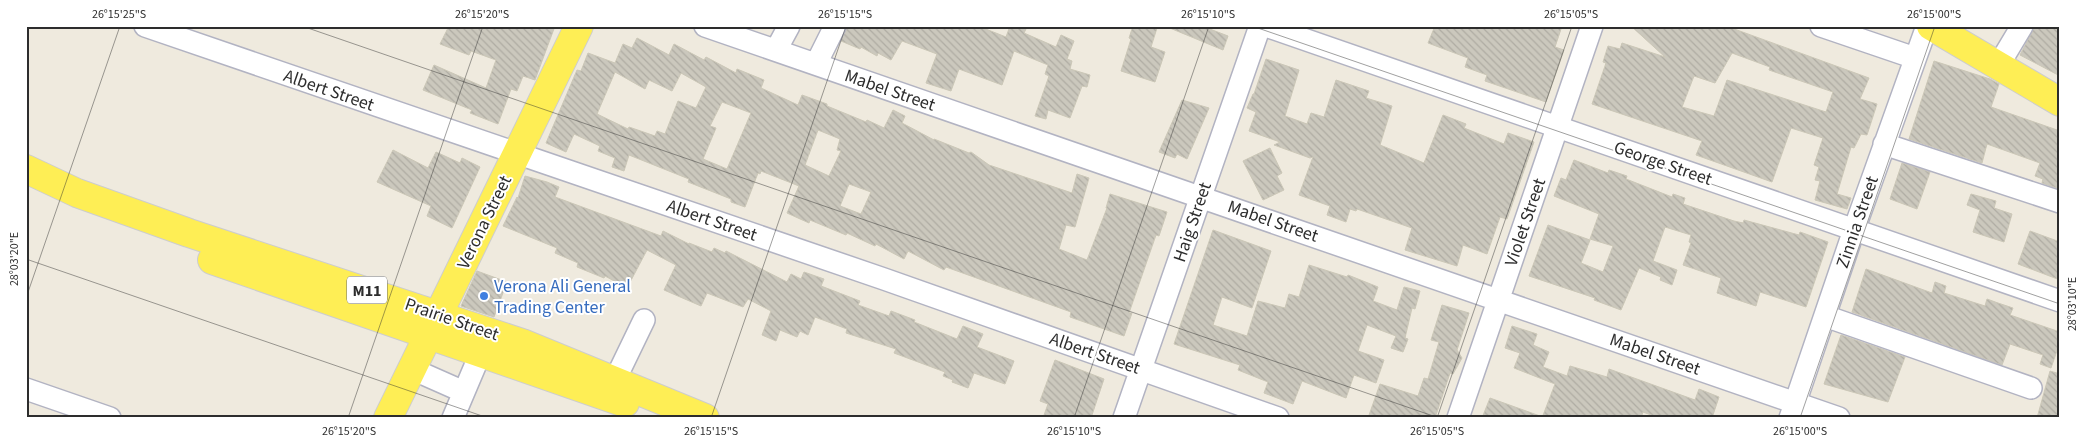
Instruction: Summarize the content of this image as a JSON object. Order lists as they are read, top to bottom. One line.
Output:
{"streets":{"main road":["Verona Street","M11","Prairie Street"],"street":["Albert Street","Mabel Street","George Street","Haig Street","Violet Street","Zinnia Street"]},"crossings":[["Albert Street","Verona Street"],["Albert Street","Haig Street"],["Mabel Street","Haig Street"],["Mabel Street","Violet Street"],["Mabel Street","Zinnia Street"],["George Street","Violet Street"],["George Street","Zinnia Street"],["Verona Street","Prairie Street"]],"places":["Verona Ali General Trading Center"],"coordinates":["26°15'25\"S","26°15'20\"S","26°15'15\"S","26°15'10\"S","26°15'05\"S","26°15'00\"S","28°03'20\"E","28°03'10\"E"]}
